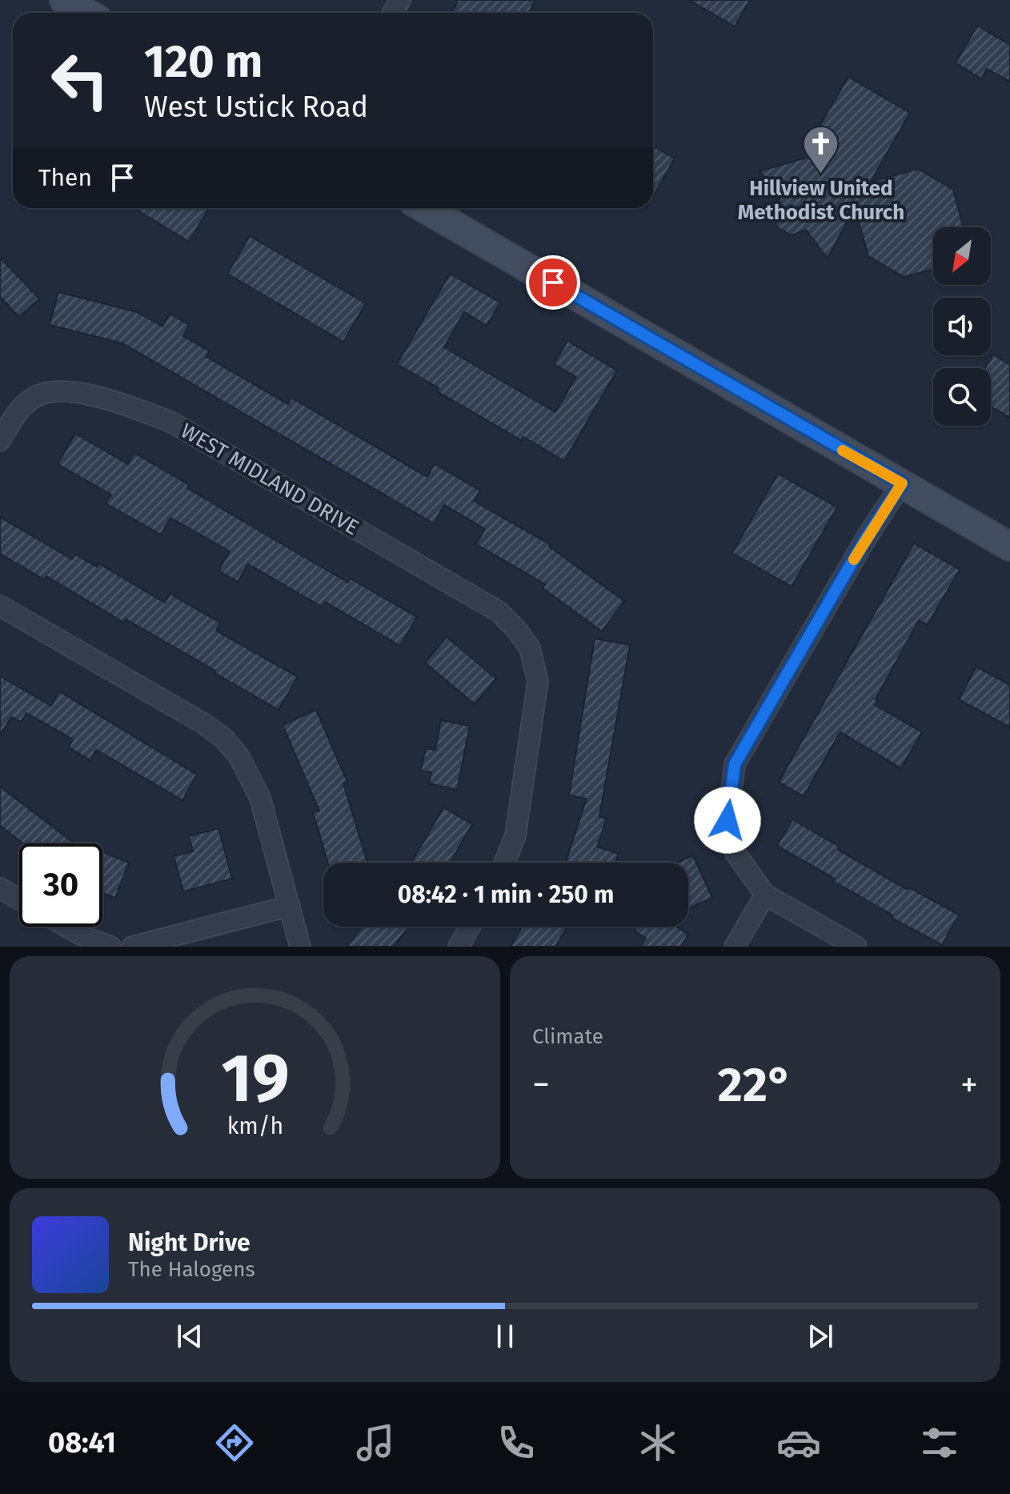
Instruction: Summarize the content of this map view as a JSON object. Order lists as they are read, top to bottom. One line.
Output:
{"streets":{"street":["WEST MIDLAND DRIVE"]},"places":{"church":["Hillview United Methodist Church"]},"north":"bottom left","page":{"turn":["120 m","West Ustick Road"],"then":"Then","limit":"30","trip":"08:42 · 1 min · 250 m","tile":"Climate","heat":["−","22°","+"],"song":["Night Drive","The Halogens"],"tabs":"08:41","gauge":["19","km/h"]}}
